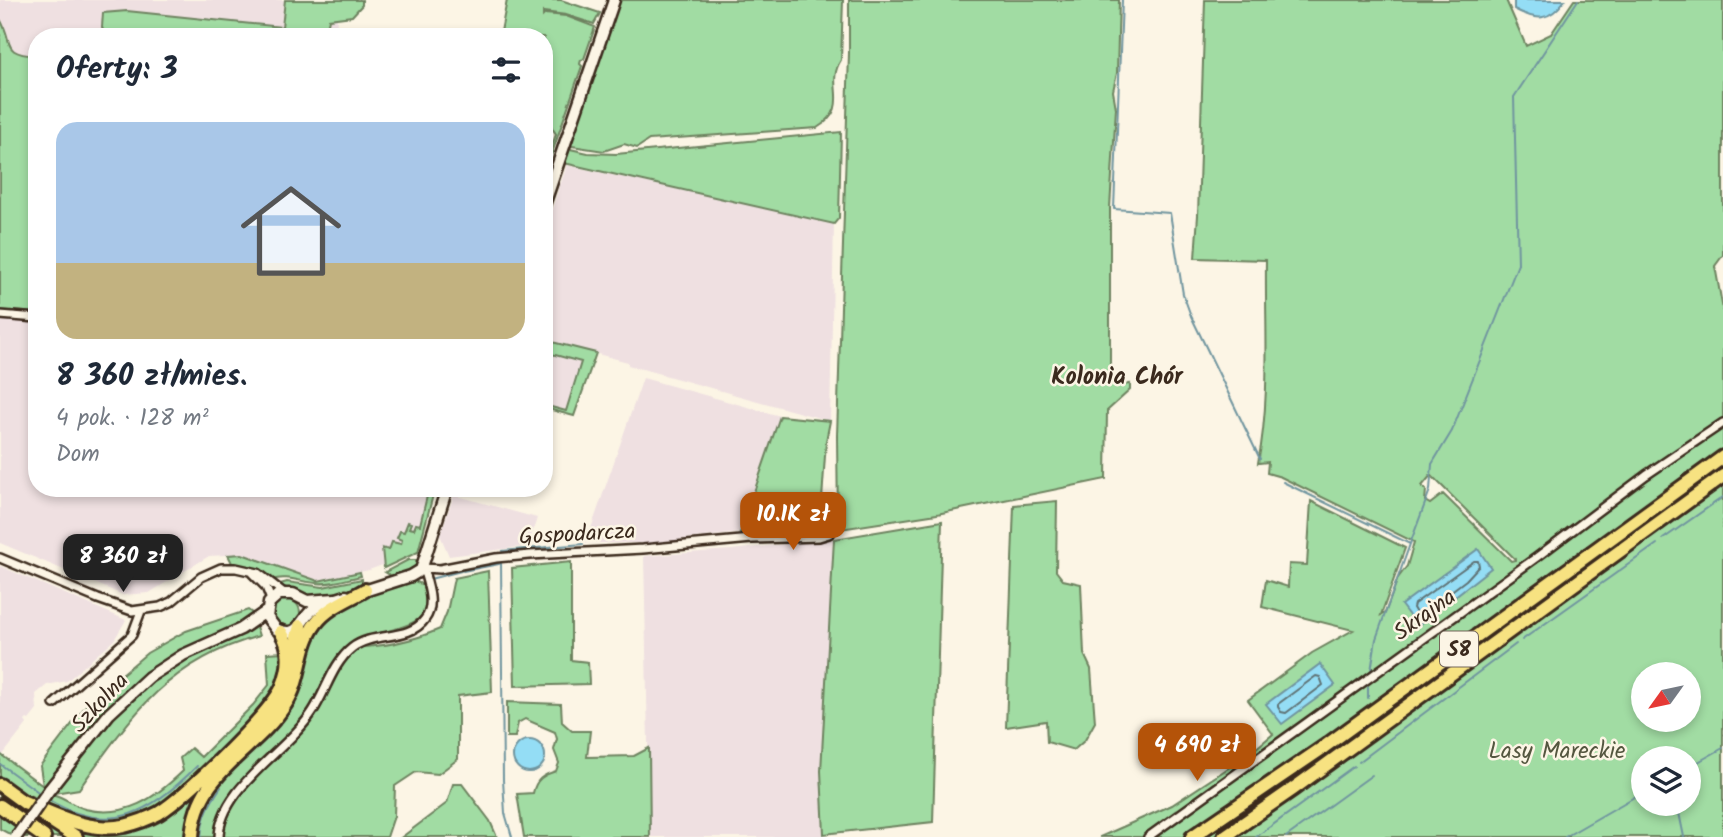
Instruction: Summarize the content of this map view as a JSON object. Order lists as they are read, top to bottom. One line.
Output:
{"streets":{"highway":["S8"],"street":["Gospodarcza","Skrajna","Szkolna"]},"crossings":[["Gospodarcza","Szkolna"]],"districts":["Kolonia Chór"],"parks":["Lasy Mareckie"],"north":"bottom left","page":{"heading":"Oferty: 3","list":[{"name":"8 360 zł/mies.","note":"4 pok. · 128 m² · Dom"}],"price":["10.1K zł","8 360 zł","4 690 zł"]}}
